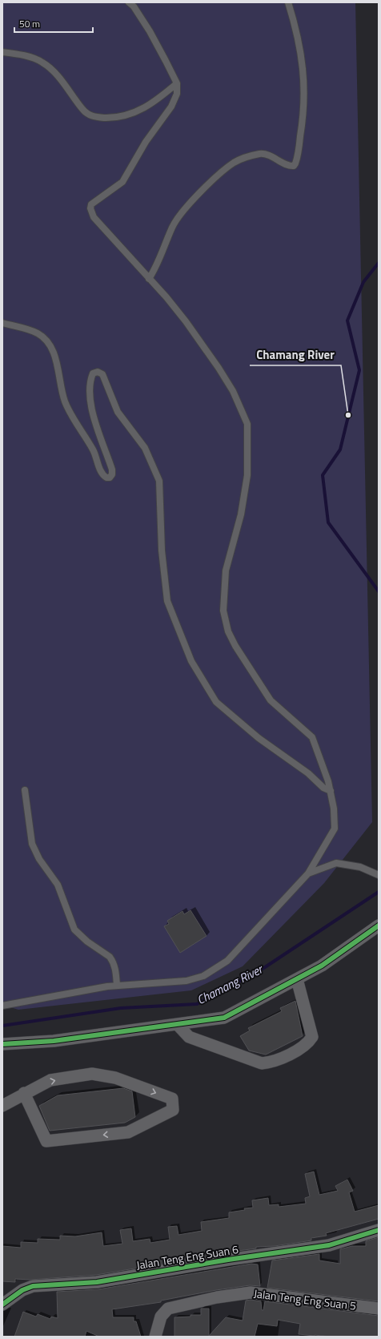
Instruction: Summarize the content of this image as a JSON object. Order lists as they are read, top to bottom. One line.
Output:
{"streets":{"street":["Jalan Teng Eng Suan 6","Jalan Teng Eng Suan 5"]},"water":["Chamang River"],"places":["Chamang River"],"scale_bar":"50 m"}
